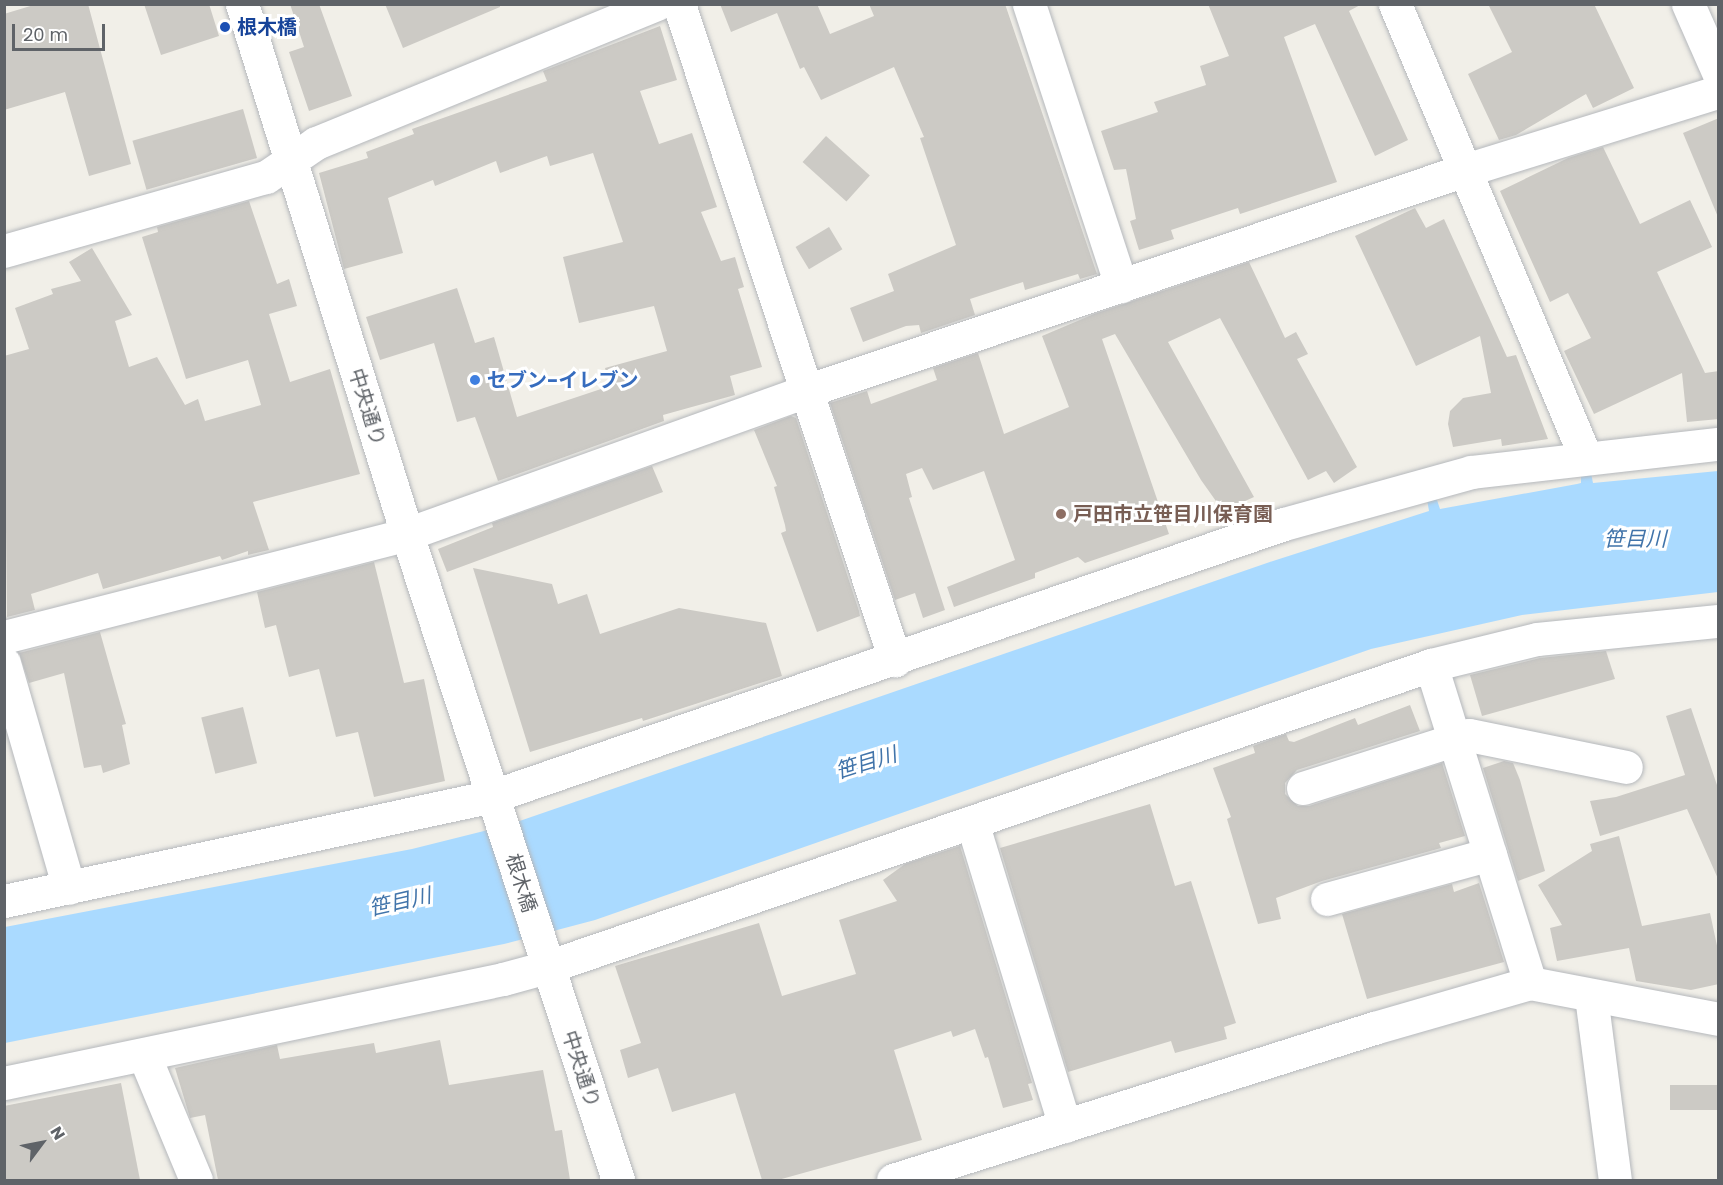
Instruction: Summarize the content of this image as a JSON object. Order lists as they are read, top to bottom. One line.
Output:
{"streets":{"street":["中央通り","根木橋"]},"crossings":[["中央通り","根木橋"]],"water":["笹目川"],"places":["根木橋","セブン-イレブン","戸田市立笹目川保育園"],"scale_bar":"20 m","north":"top right"}
